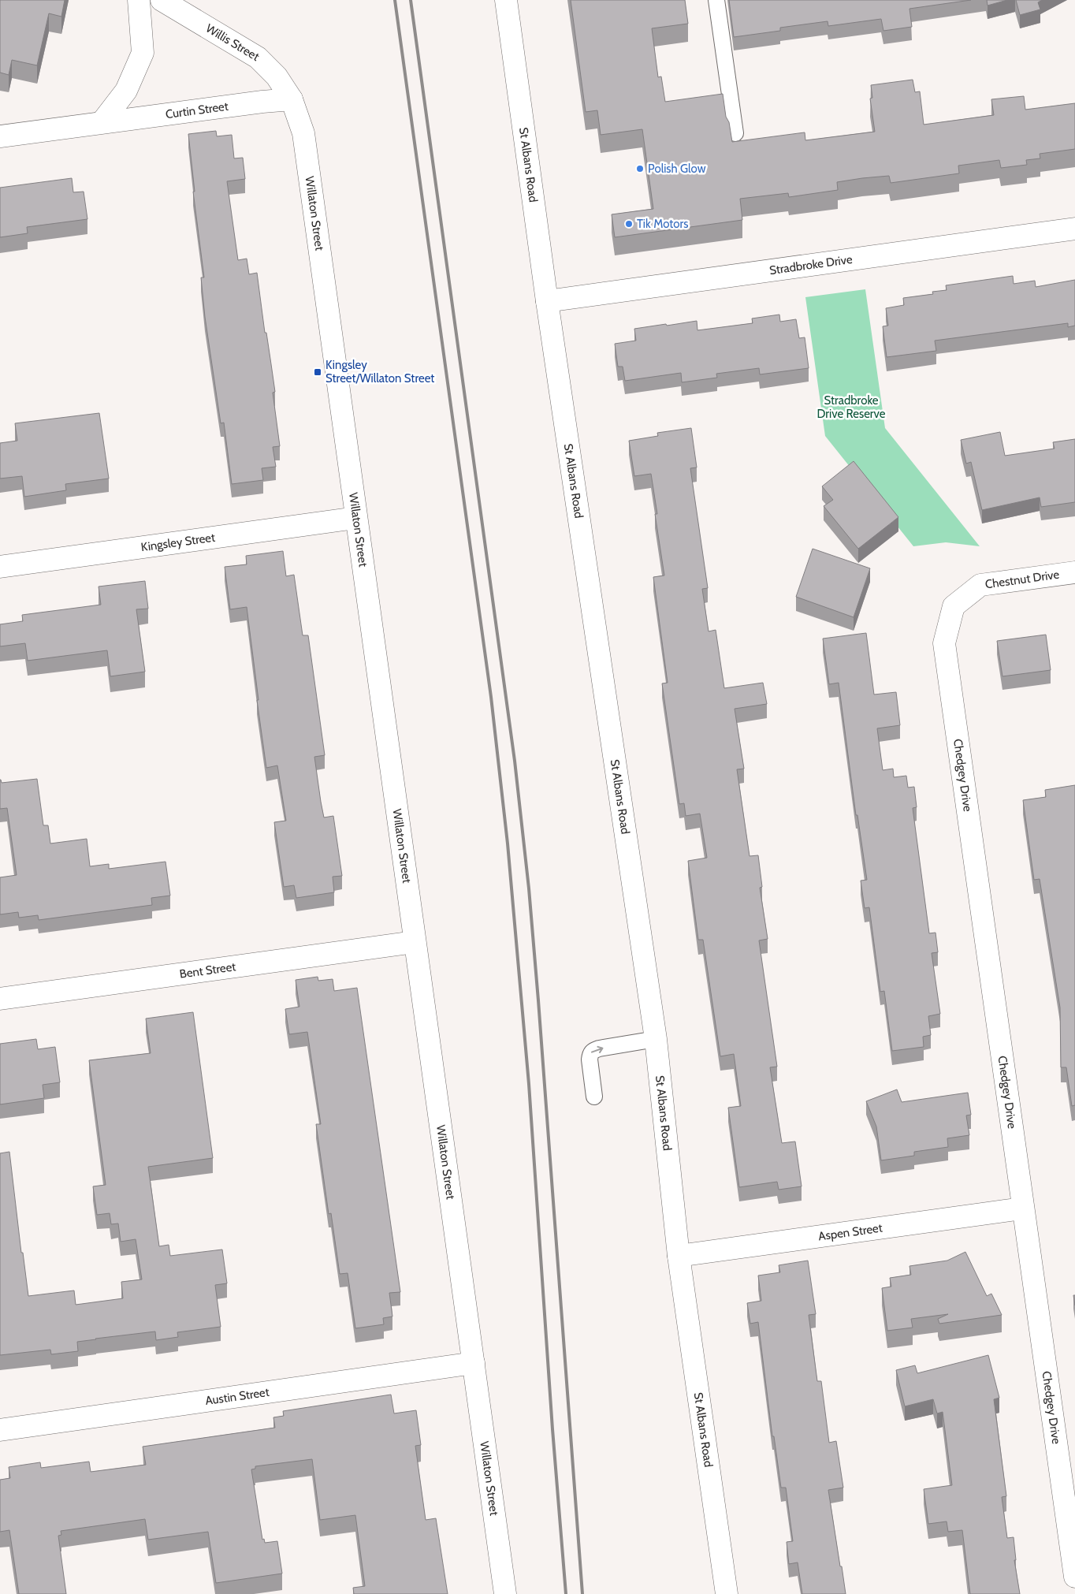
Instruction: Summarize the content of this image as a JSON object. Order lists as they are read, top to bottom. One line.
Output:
{"streets":{"street":["Willis Street","Curtin Street","St Albans Road","Willaton Street","Stradbroke Drive","Kingsley Street","Chestnut Drive","Chedgey Drive","Bent Street","Aspen Street","Austin Street"]},"crossings":[["Willis Street","Curtin Street"],["Willis Street","Willaton Street"],["Curtin Street","Willaton Street"],["St Albans Road","Stradbroke Drive"],["St Albans Road","Aspen Street"],["Willaton Street","Kingsley Street"],["Willaton Street","Bent Street"],["Willaton Street","Austin Street"],["Chestnut Drive","Chedgey Drive"],["Chedgey Drive","Aspen Street"]],"parks":["Stradbroke Drive Reserve"],"places":{"other":["Polish Glow","Tik Motors"],"transit":["Kingsley Street/Willaton Street"]}}
